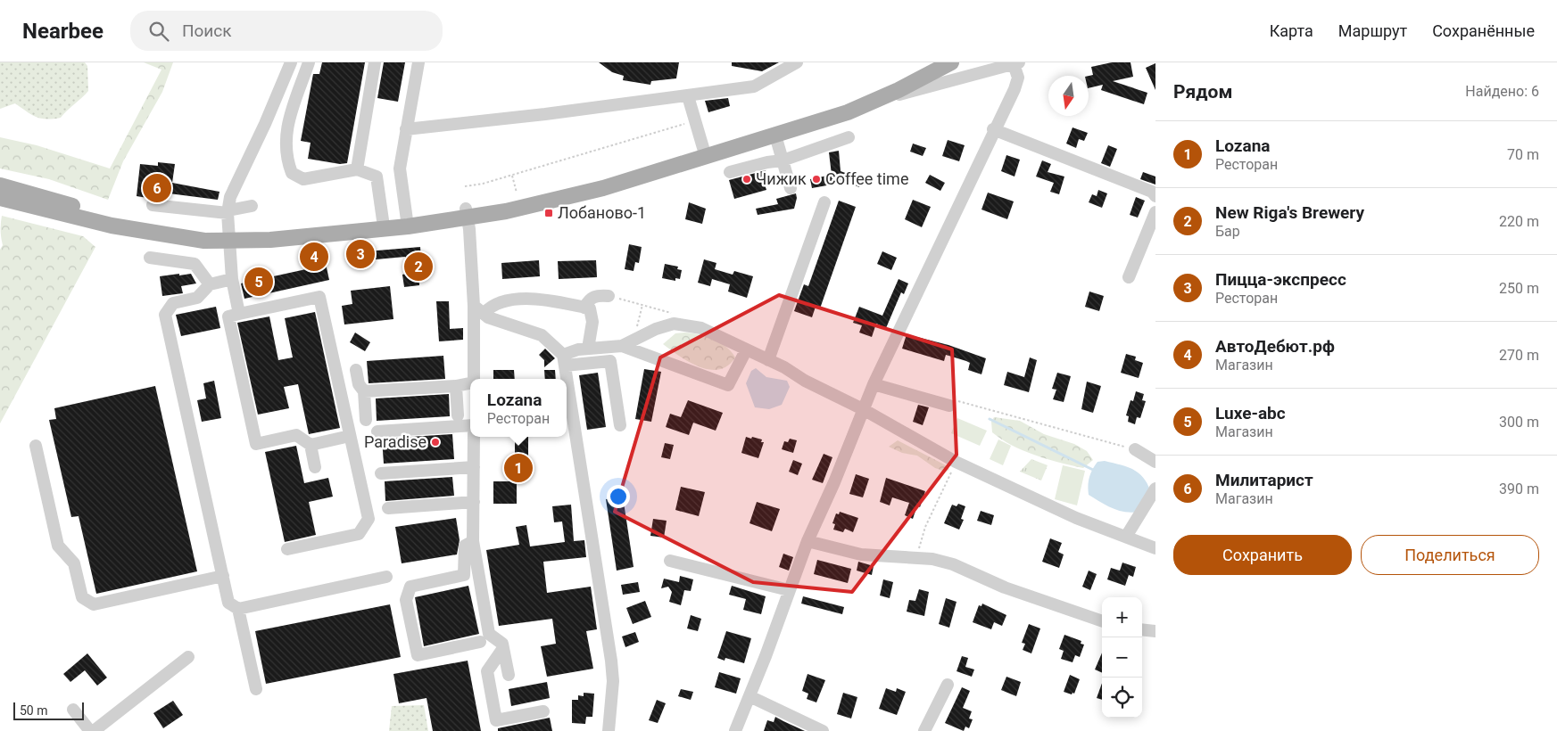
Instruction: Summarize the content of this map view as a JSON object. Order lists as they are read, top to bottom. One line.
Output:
{"places":{"other":["Чижик","Coffee time","Paradise"],"transit":["Лобаново-1"]},"scale_bar":"50 m","north":"bottom","page":{"header":"Nearbee","search":"Поиск","nav":["Карта","Маршрут","Сохранённые"],"heading":["Рядом","Найдено: 6"],"list":[{"mark":"1","name":"Lozana","note":"Ресторан","value":"70 m"},{"mark":"2","name":"New Riga's Brewery","note":"Бар","value":"220 m"},{"mark":"3","name":"Пицца-экспресс","note":"Ресторан","value":"250 m"},{"mark":"4","name":"АвтоДебют.рф","note":"Магазин","value":"270 m"},{"mark":"5","name":"Luxe-abc","note":"Магазин","value":"300 m"},{"mark":"6","name":"Милитарист","note":"Магазин","value":"390 m"}],"pins":["6","3","4","2","5","1"],"popup":["Lozana","Ресторан"],"buttons":["Сохранить","Поделиться"],"map_buttons":["+","−"],"scale":"50 m"}}
